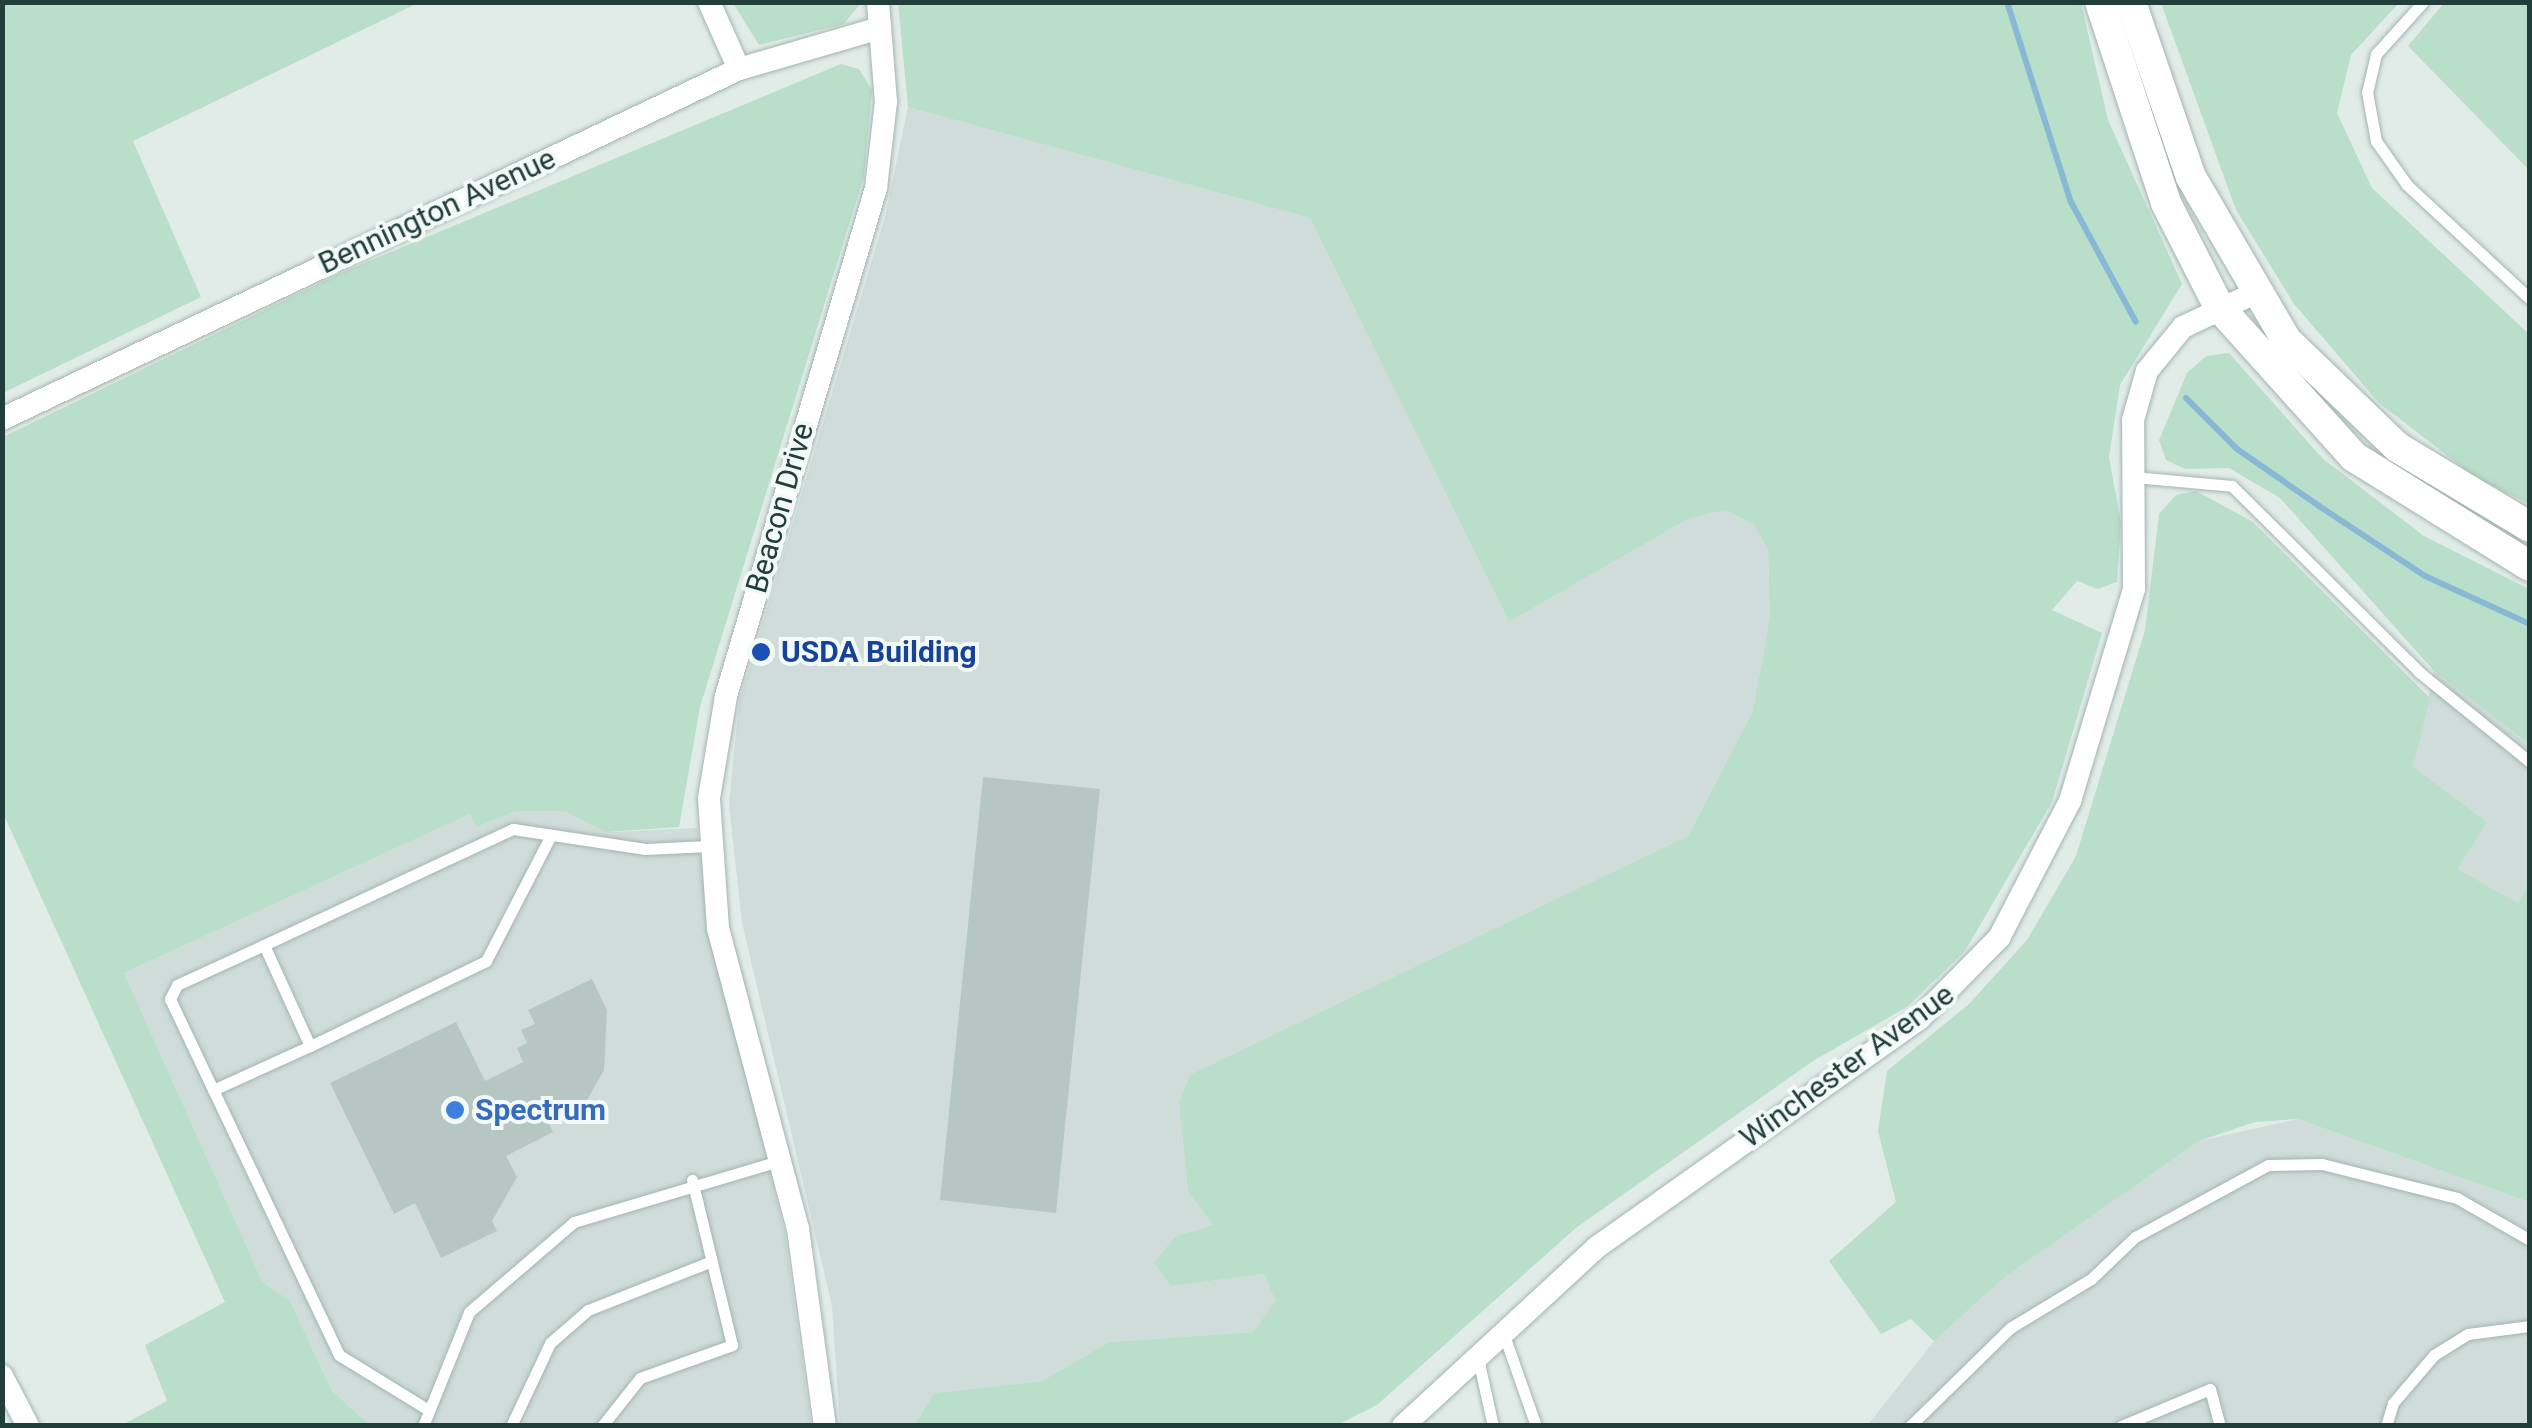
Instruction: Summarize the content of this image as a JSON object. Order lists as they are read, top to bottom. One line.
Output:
{"streets":{"street":["Bennington Avenue","Beacon Drive","Winchester Avenue"]},"crossings":[["Bennington Avenue","Beacon Drive"]],"places":["USDA Building","Spectrum"]}
